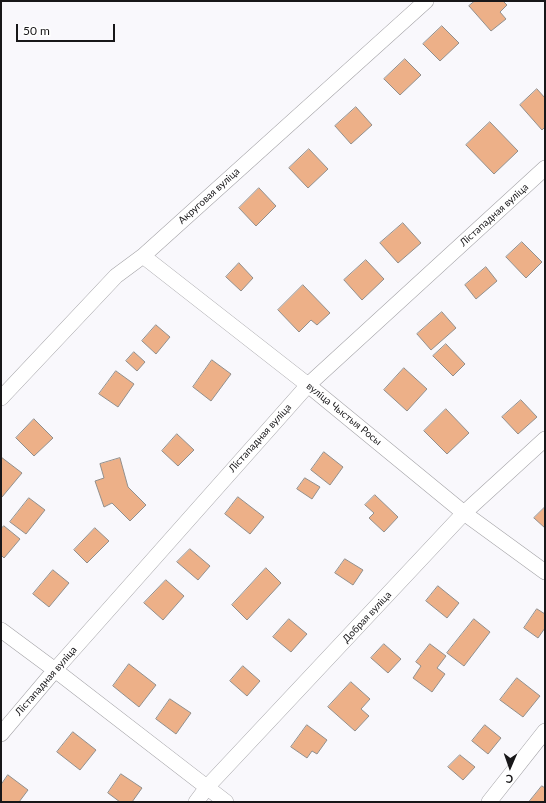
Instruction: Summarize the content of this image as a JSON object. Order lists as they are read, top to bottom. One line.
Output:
{"streets":{"street":["Акруговая вуліца","Лістападная вуліца","вуліца Чыстыя Росы","Добрая вуліца"]},"crossings":[["Акруговая вуліца","вуліца Чыстыя Росы"],["Лістападная вуліца","вуліца Чыстыя Росы"],["вуліца Чыстыя Росы","Добрая вуліца"]],"scale_bar":"50 m","north":"bottom"}
